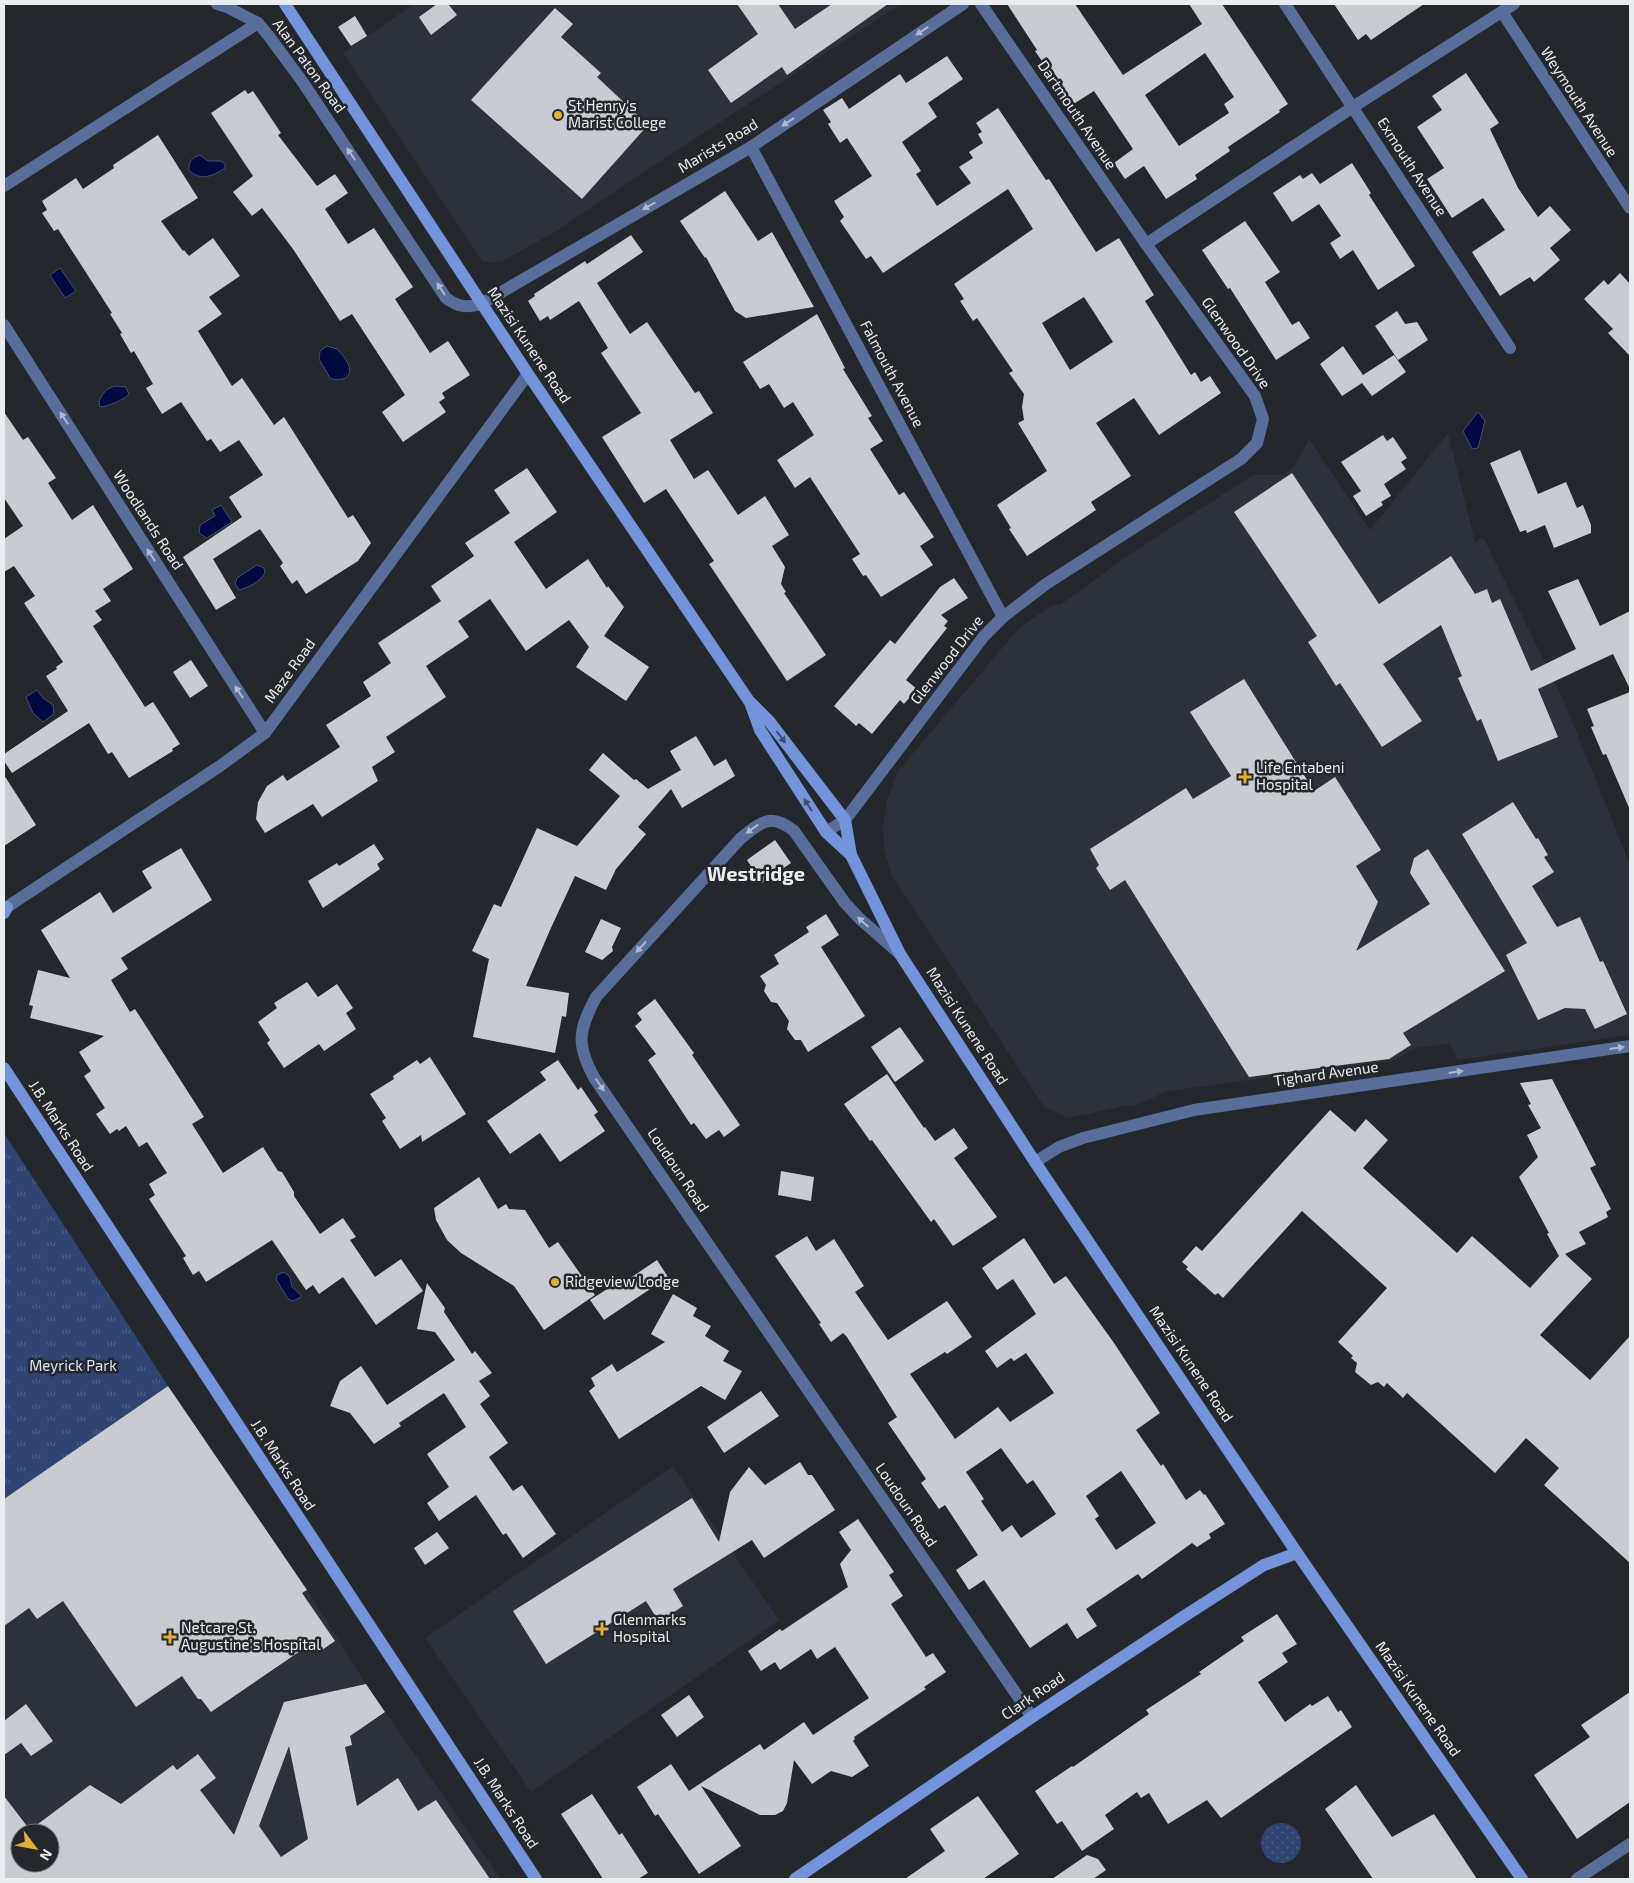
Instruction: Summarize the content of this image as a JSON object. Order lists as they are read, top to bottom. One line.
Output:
{"streets":{"street":["Alan Paton Road","Weymouth Avenue","Dartmouth Avenue","Marists Road","Exmouth Avenue","Glenwood Drive","Mazisi Kunene Road","Falmouth Avenue","Woodlands Road","Maze Road","Tighard Avenue","J.B. Marks Road","Loudoun Road","Clark Road"]},"crossings":[["Alan Paton Road","Marists Road"],["Alan Paton Road","Mazisi Kunene Road"],["Dartmouth Avenue","Glenwood Drive"],["Marists Road","Mazisi Kunene Road"],["Marists Road","Falmouth Avenue"],["Glenwood Drive","Mazisi Kunene Road"],["Glenwood Drive","Falmouth Avenue"],["Mazisi Kunene Road","Maze Road"],["Mazisi Kunene Road","Tighard Avenue"],["Mazisi Kunene Road","Loudoun Road"],["Mazisi Kunene Road","Clark Road"],["Woodlands Road","Maze Road"],["Loudoun Road","Clark Road"]],"one_way":["Alan Paton Road","Marists Road","Woodlands Road","Tighard Avenue"],"districts":["Westridge"],"parks":["Meyrick Park"],"places":{"other":["St Henry's Marist College","Ridgeview Lodge"],"health":["Life Entabeni Hospital","Glenmarks Hospital","Netcare St. Augustine's Hospital"]},"north":"bottom right"}
